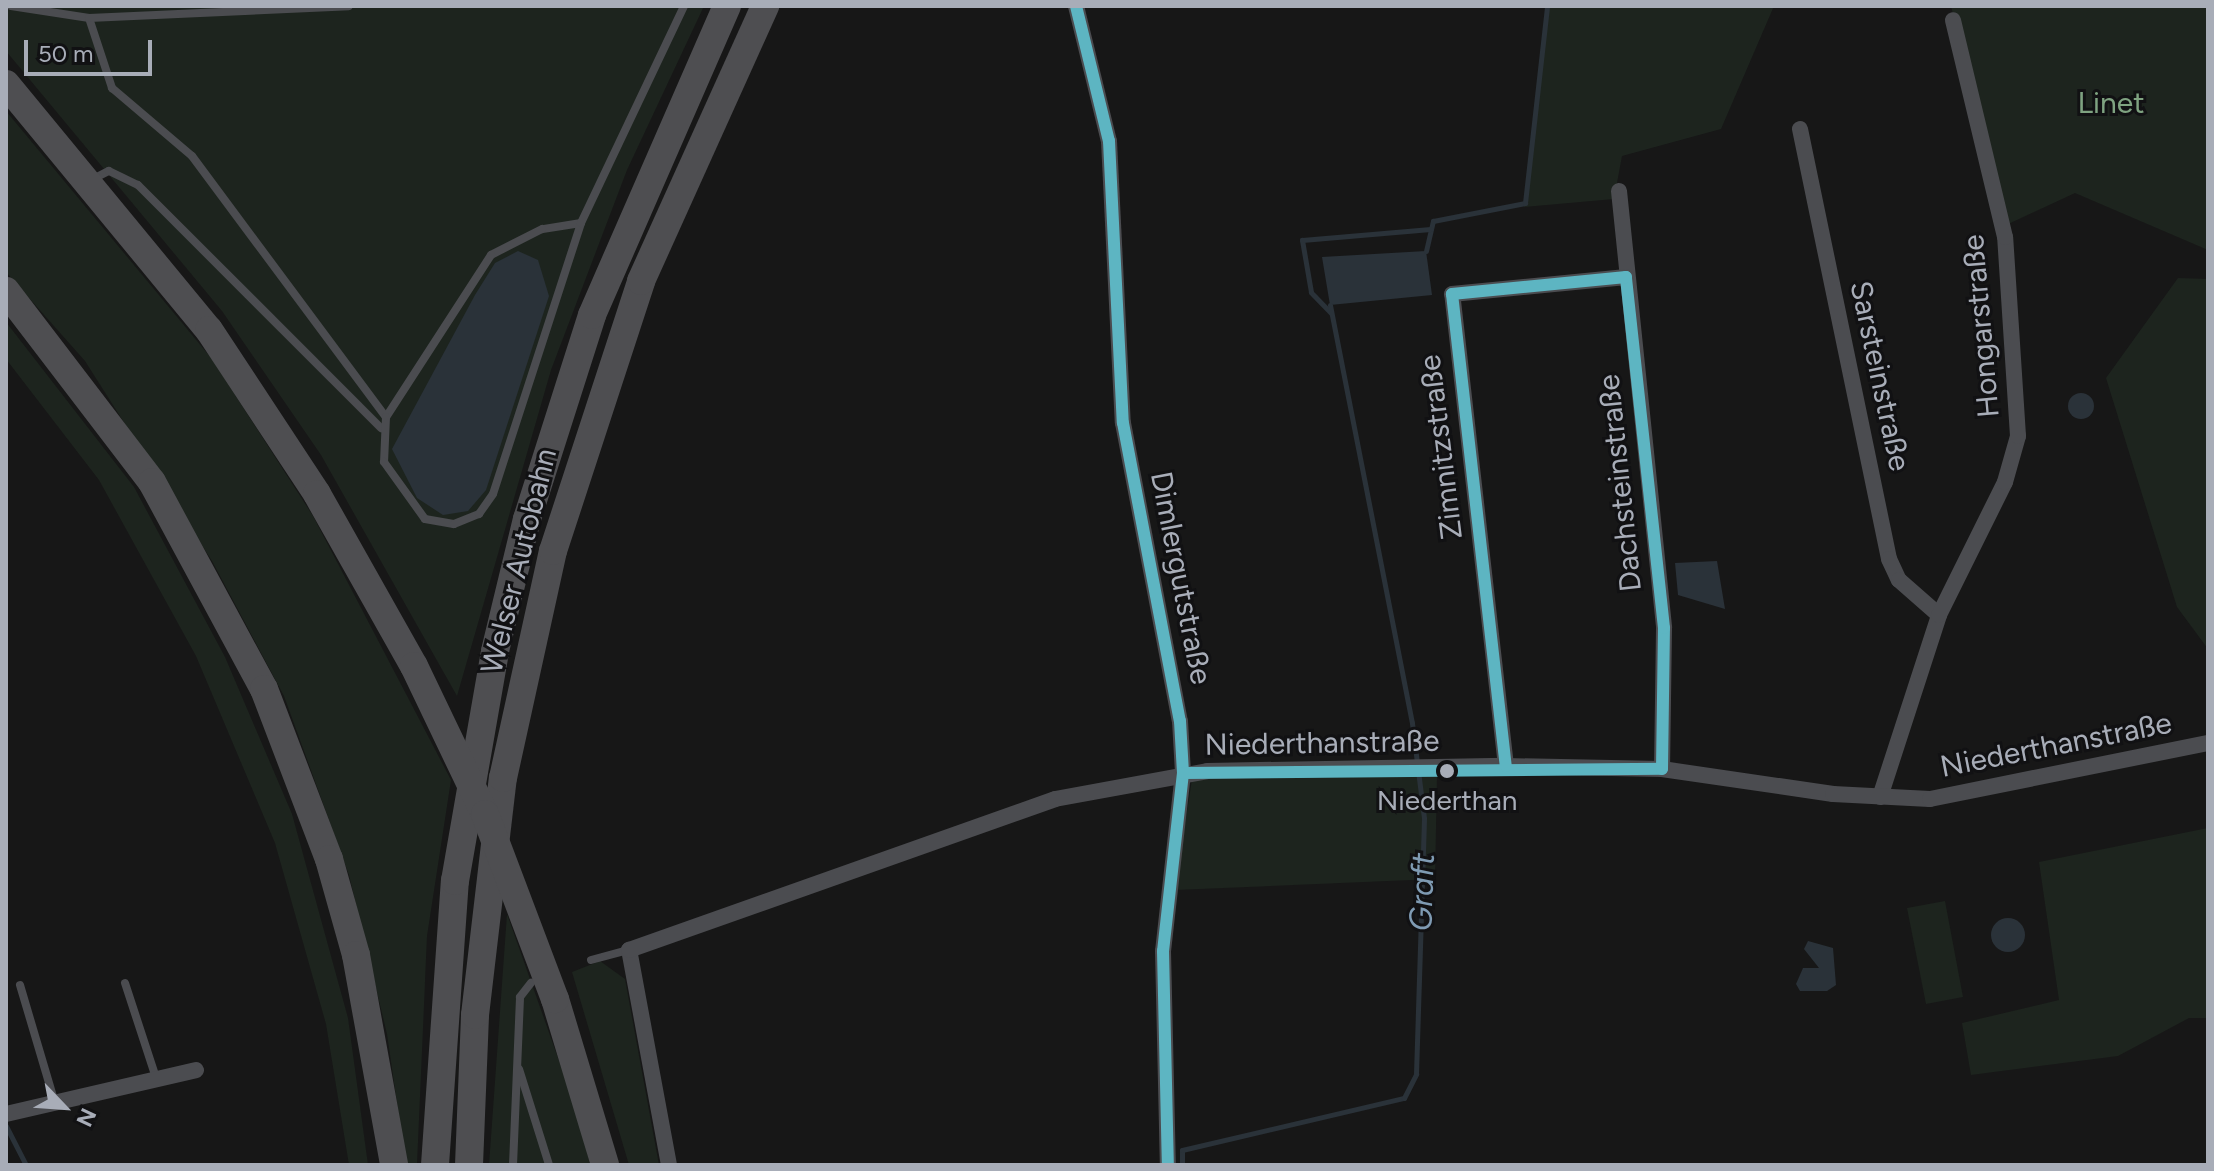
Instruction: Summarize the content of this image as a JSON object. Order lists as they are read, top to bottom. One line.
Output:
{"streets":{"highway":["Welser Autobahn"],"street":["Hongarstraße","Sarsteinstraße","Zimnitzstraße","Dachsteinstraße","Dimlergutstraße","Niederthanstraße"]},"crossings":[["Hongarstraße","Sarsteinstraße"],["Hongarstraße","Niederthanstraße"],["Zimnitzstraße","Dachsteinstraße"],["Zimnitzstraße","Niederthanstraße"],["Dachsteinstraße","Niederthanstraße"],["Dimlergutstraße","Niederthanstraße"]],"water":["Graft"],"parks":["Linet"],"places":["Niederthan"],"scale_bar":"50 m","north":"bottom right"}
